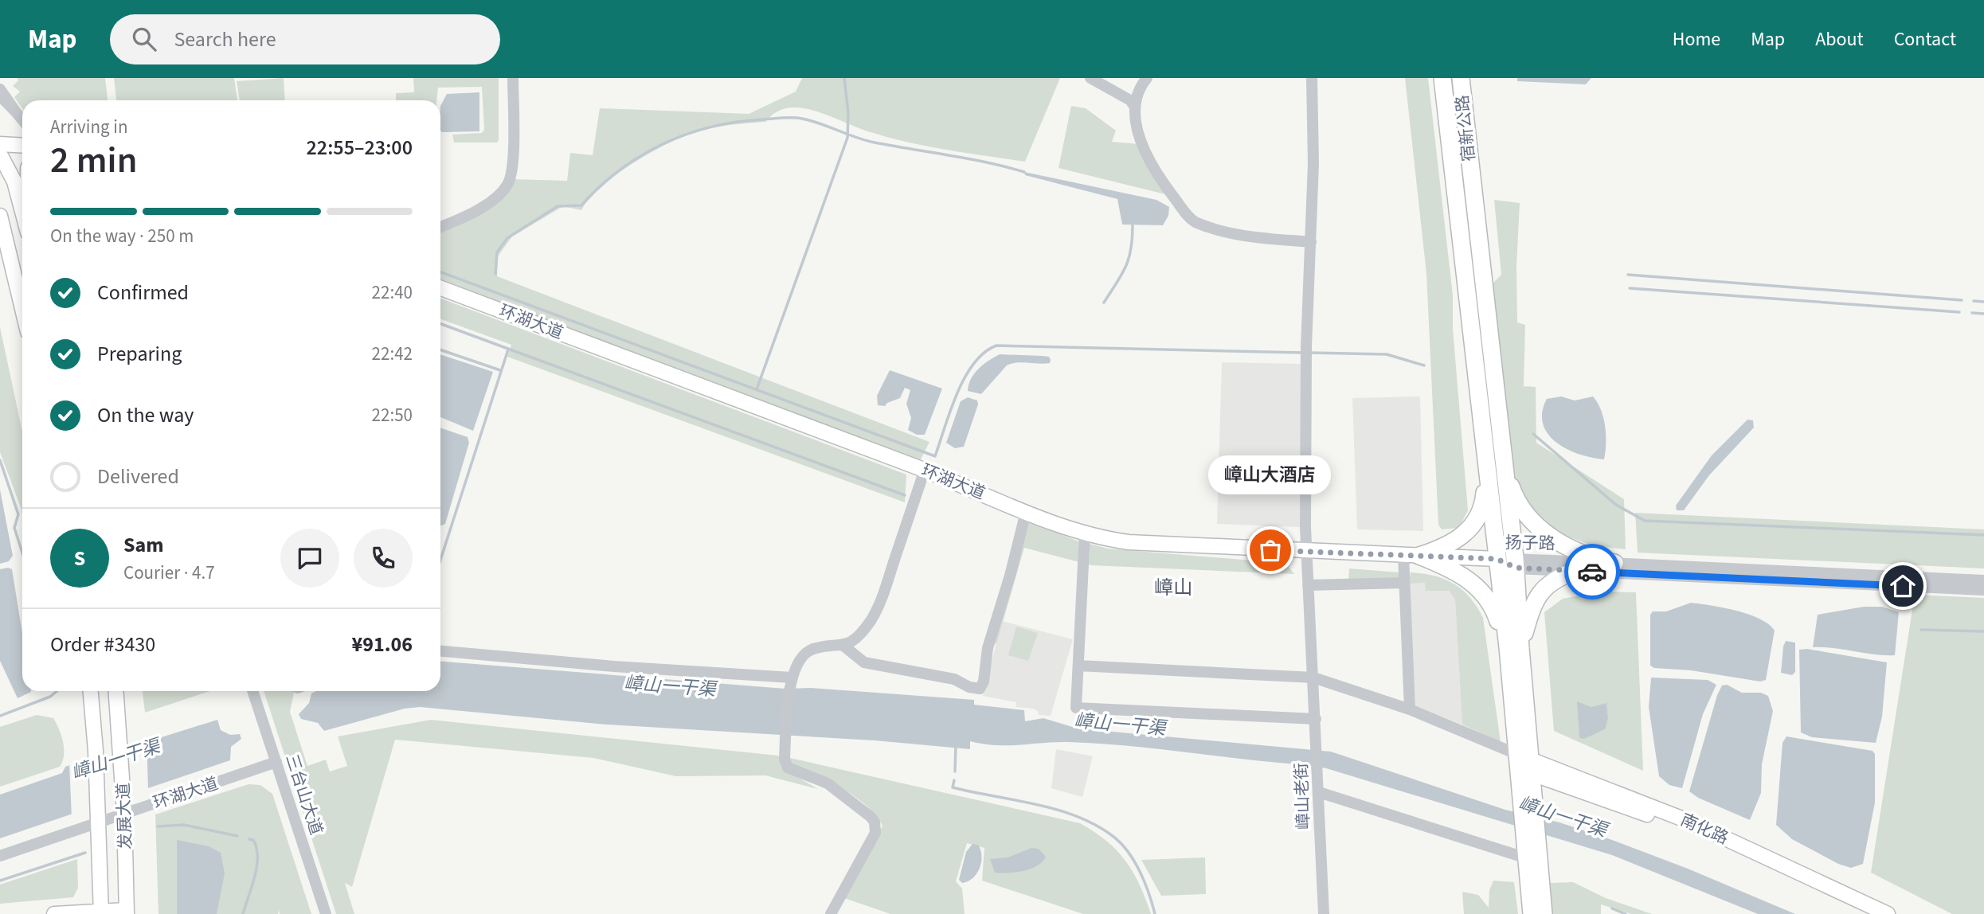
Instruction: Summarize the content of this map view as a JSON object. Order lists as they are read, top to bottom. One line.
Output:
{"streets":{"highway":["宿新公路"],"main road":["环湖大道","发展大道","南化路"],"street":["扬子路","三台山大道","嶂山老街"]},"crossings":[["环湖大道","扬子路"],["环湖大道","三台山大道"],["环湖大道","嶂山老街"],["环湖大道","发展大道"]],"districts":["嶂山"],"water":["嶂山一干渠"],"places":["嶂山大酒店"],"page":{"header":"Map","search":"Search here","nav":["Home","Map","About","Contact"],"heading":["2 min","Arriving in","22:55–23:00"],"panel":["Sam","Courier · 4.7","Order #3430","¥91.06"],"bar":"On the way · 250 m","list":[["Confirmed","22:40"],["Preparing","22:42"],["On the way","22:50"],"Delivered"],"bubble":"嶂山大酒店","round":"S"}}
